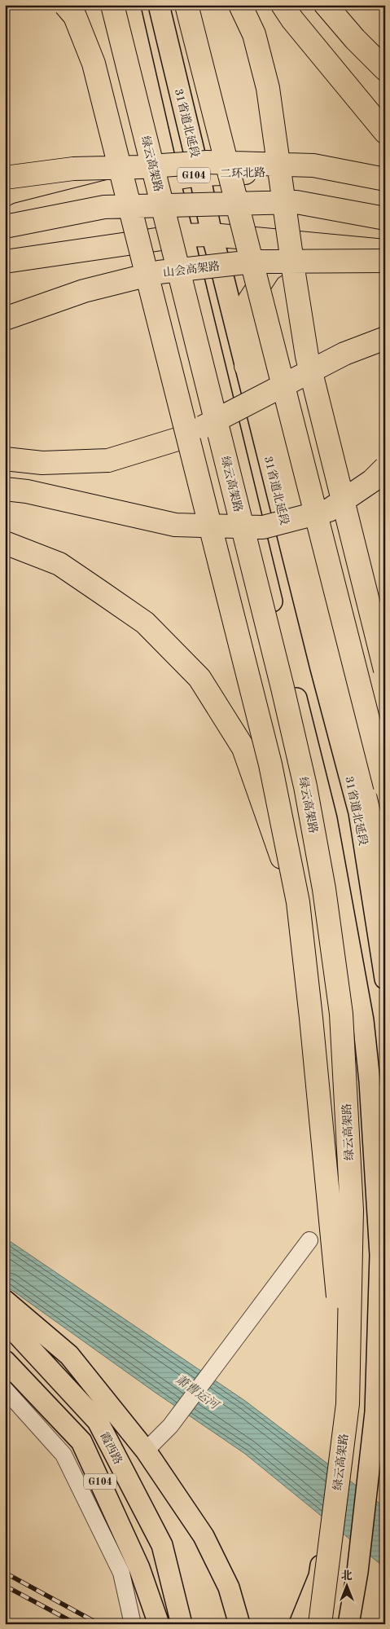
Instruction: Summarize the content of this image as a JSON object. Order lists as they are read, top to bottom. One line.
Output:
{"streets":{"highway":["绿云高架路","二环北路","G104","山会高架路"],"main road":["31省道北延段","霞西路"]},"crossings":[["31省道北延段","二环北路"]],"water":["萧曹运河"],"north":"top"}
